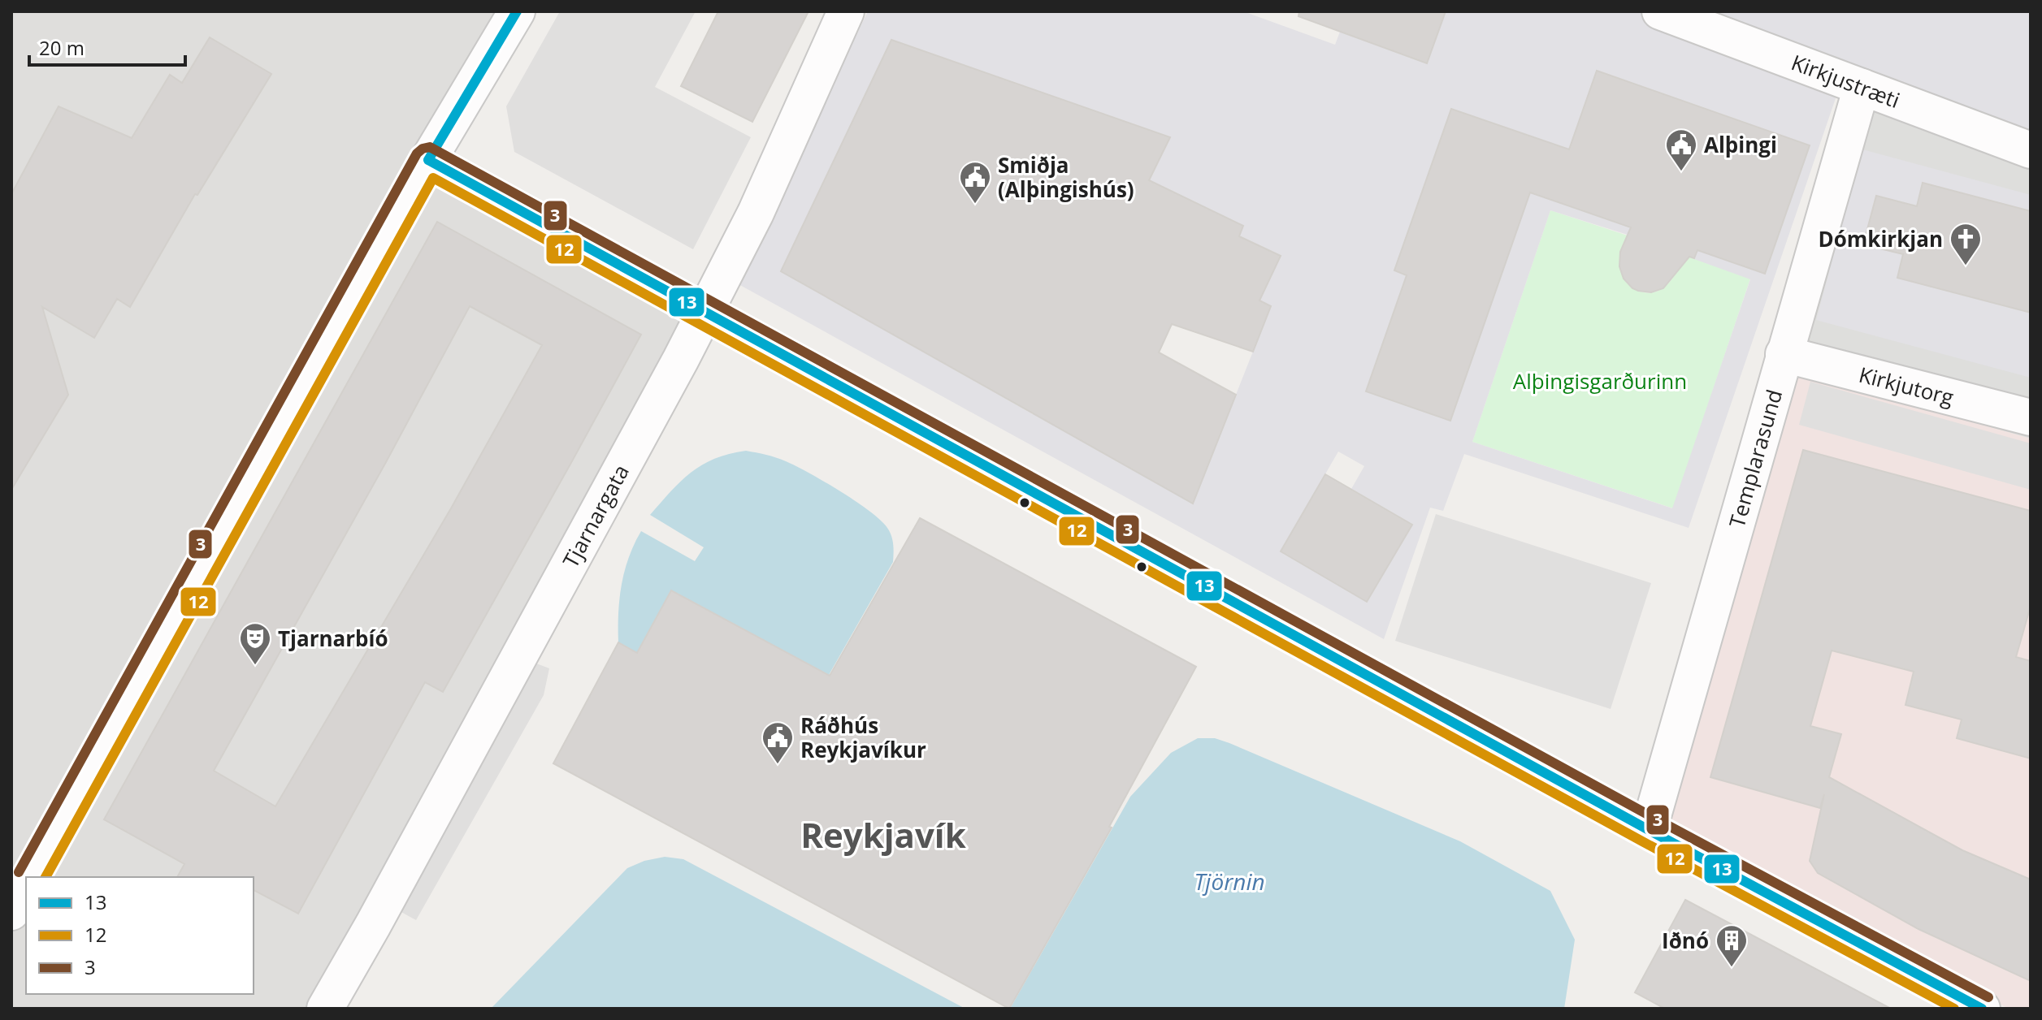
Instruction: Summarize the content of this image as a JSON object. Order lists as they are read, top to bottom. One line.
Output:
{"streets":{"street":["Kirkjustræti","Kirkjutorg","Templarasund","Tjarnargata"]},"crossings":[["Kirkjustræti","Templarasund"],["Kirkjutorg","Templarasund"]],"districts":["Reykjavík"],"water":["Tjörnin"],"parks":["Alþingisgarðurinn"],"places":{"public building":["Alþingi","Smiðja (Alþingishús)","Ráðhús Reykjavíkur"],"church":["Dómkirkjan"],"theatre":["Tjarnarbíó"],"building":["Iðnó"]},"lines":["transit line 13","transit line 3","transit line 12"],"legend":["13","12","3"],"scale_bar":"20 m"}
